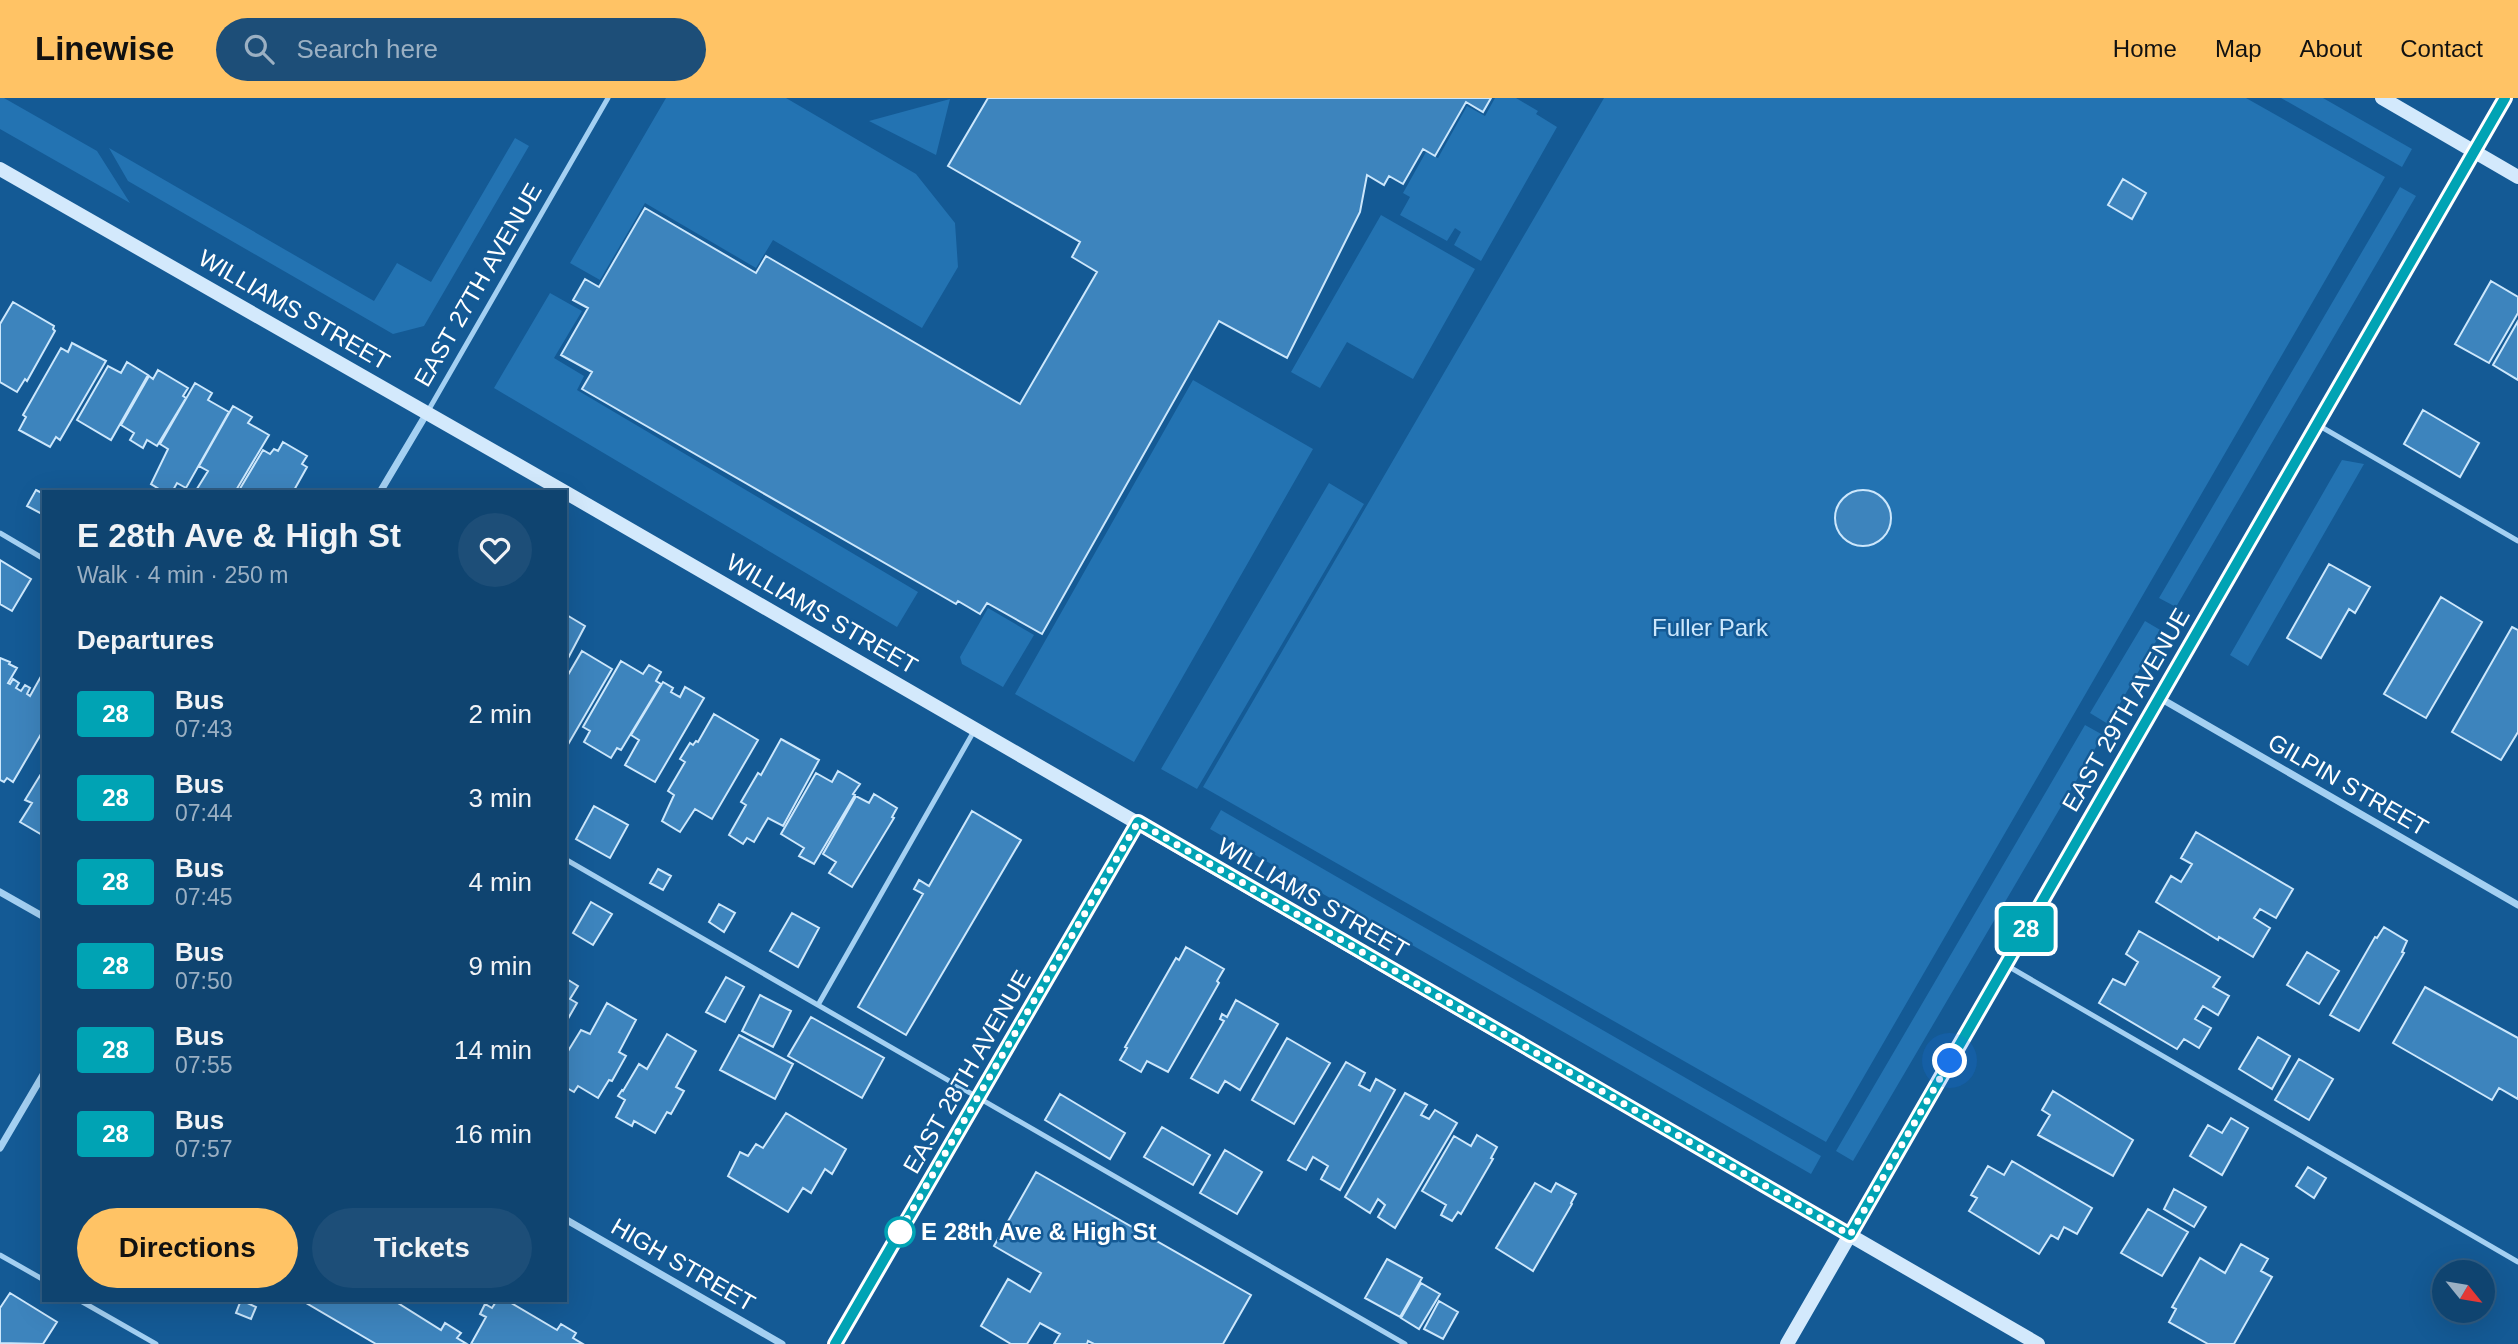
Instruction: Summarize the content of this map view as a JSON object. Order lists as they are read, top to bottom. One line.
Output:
{"streets":{"street":["EAST 27TH AVENUE","WILLIAMS STREET","EAST 29TH AVENUE","GILPIN STREET","EAST 28TH AVENUE","HIGH STREET"]},"crossings":[["EAST 27TH AVENUE","WILLIAMS STREET"],["WILLIAMS STREET","EAST 29TH AVENUE"],["WILLIAMS STREET","EAST 28TH AVENUE"],["EAST 29TH AVENUE","GILPIN STREET"]],"parks":["Fuller Park"],"places":["E 28th Ave & High St"],"lines":["bus line 28"],"north":"bottom right","page":{"header":"Linewise","search":"Search here","nav":["Home","Map","About","Contact"],"on_map":"28","heading":[["E 28th Ave & High St","Walk · 4 min · 250 m"],"Departures"],"list":[{"mark":"28","name":"Bus","note":"07:43","value":"2 min"},{"mark":"28","name":"Bus","note":"07:44","value":"3 min"},{"mark":"28","name":"Bus","note":"07:45","value":"4 min"},{"mark":"28","name":"Bus","note":"07:50","value":"9 min"},{"mark":"28","name":"Bus","note":"07:55","value":"14 min"},{"mark":"28","name":"Bus","note":"07:57","value":"16 min"}],"buttons":["Directions","Tickets"]}}
